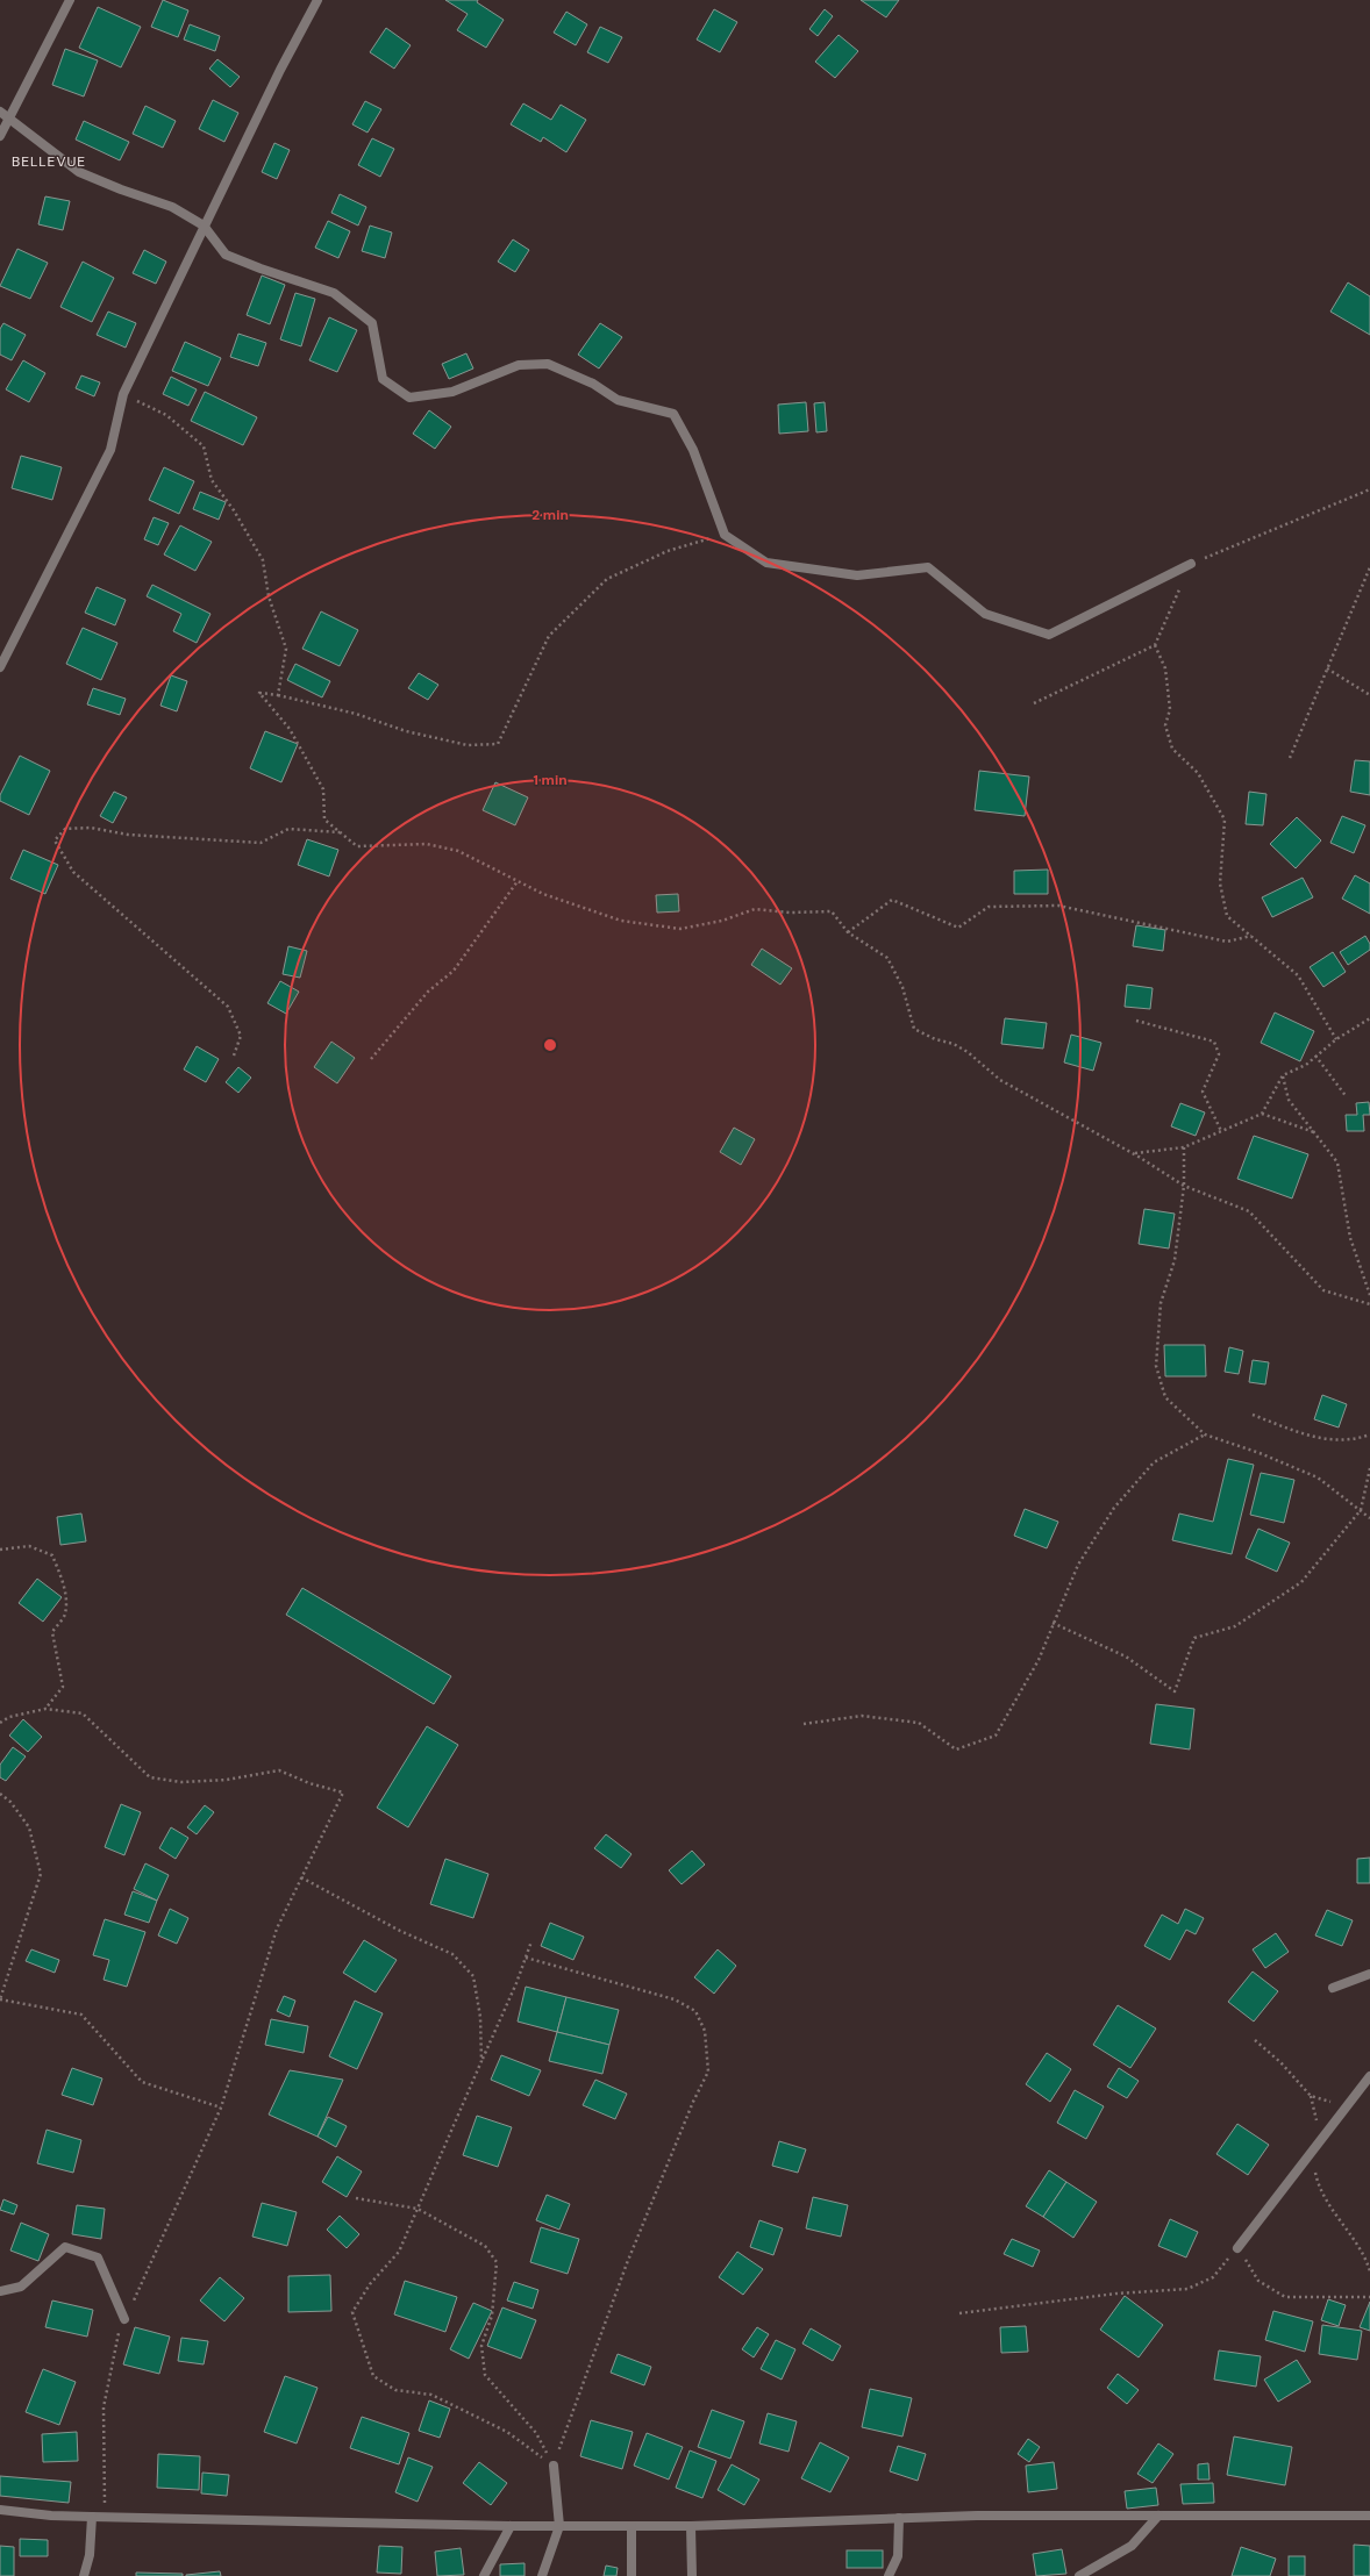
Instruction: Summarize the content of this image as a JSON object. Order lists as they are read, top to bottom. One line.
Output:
{"districts":["BELLEVUE"],"rings":["2 min","1 min"]}
